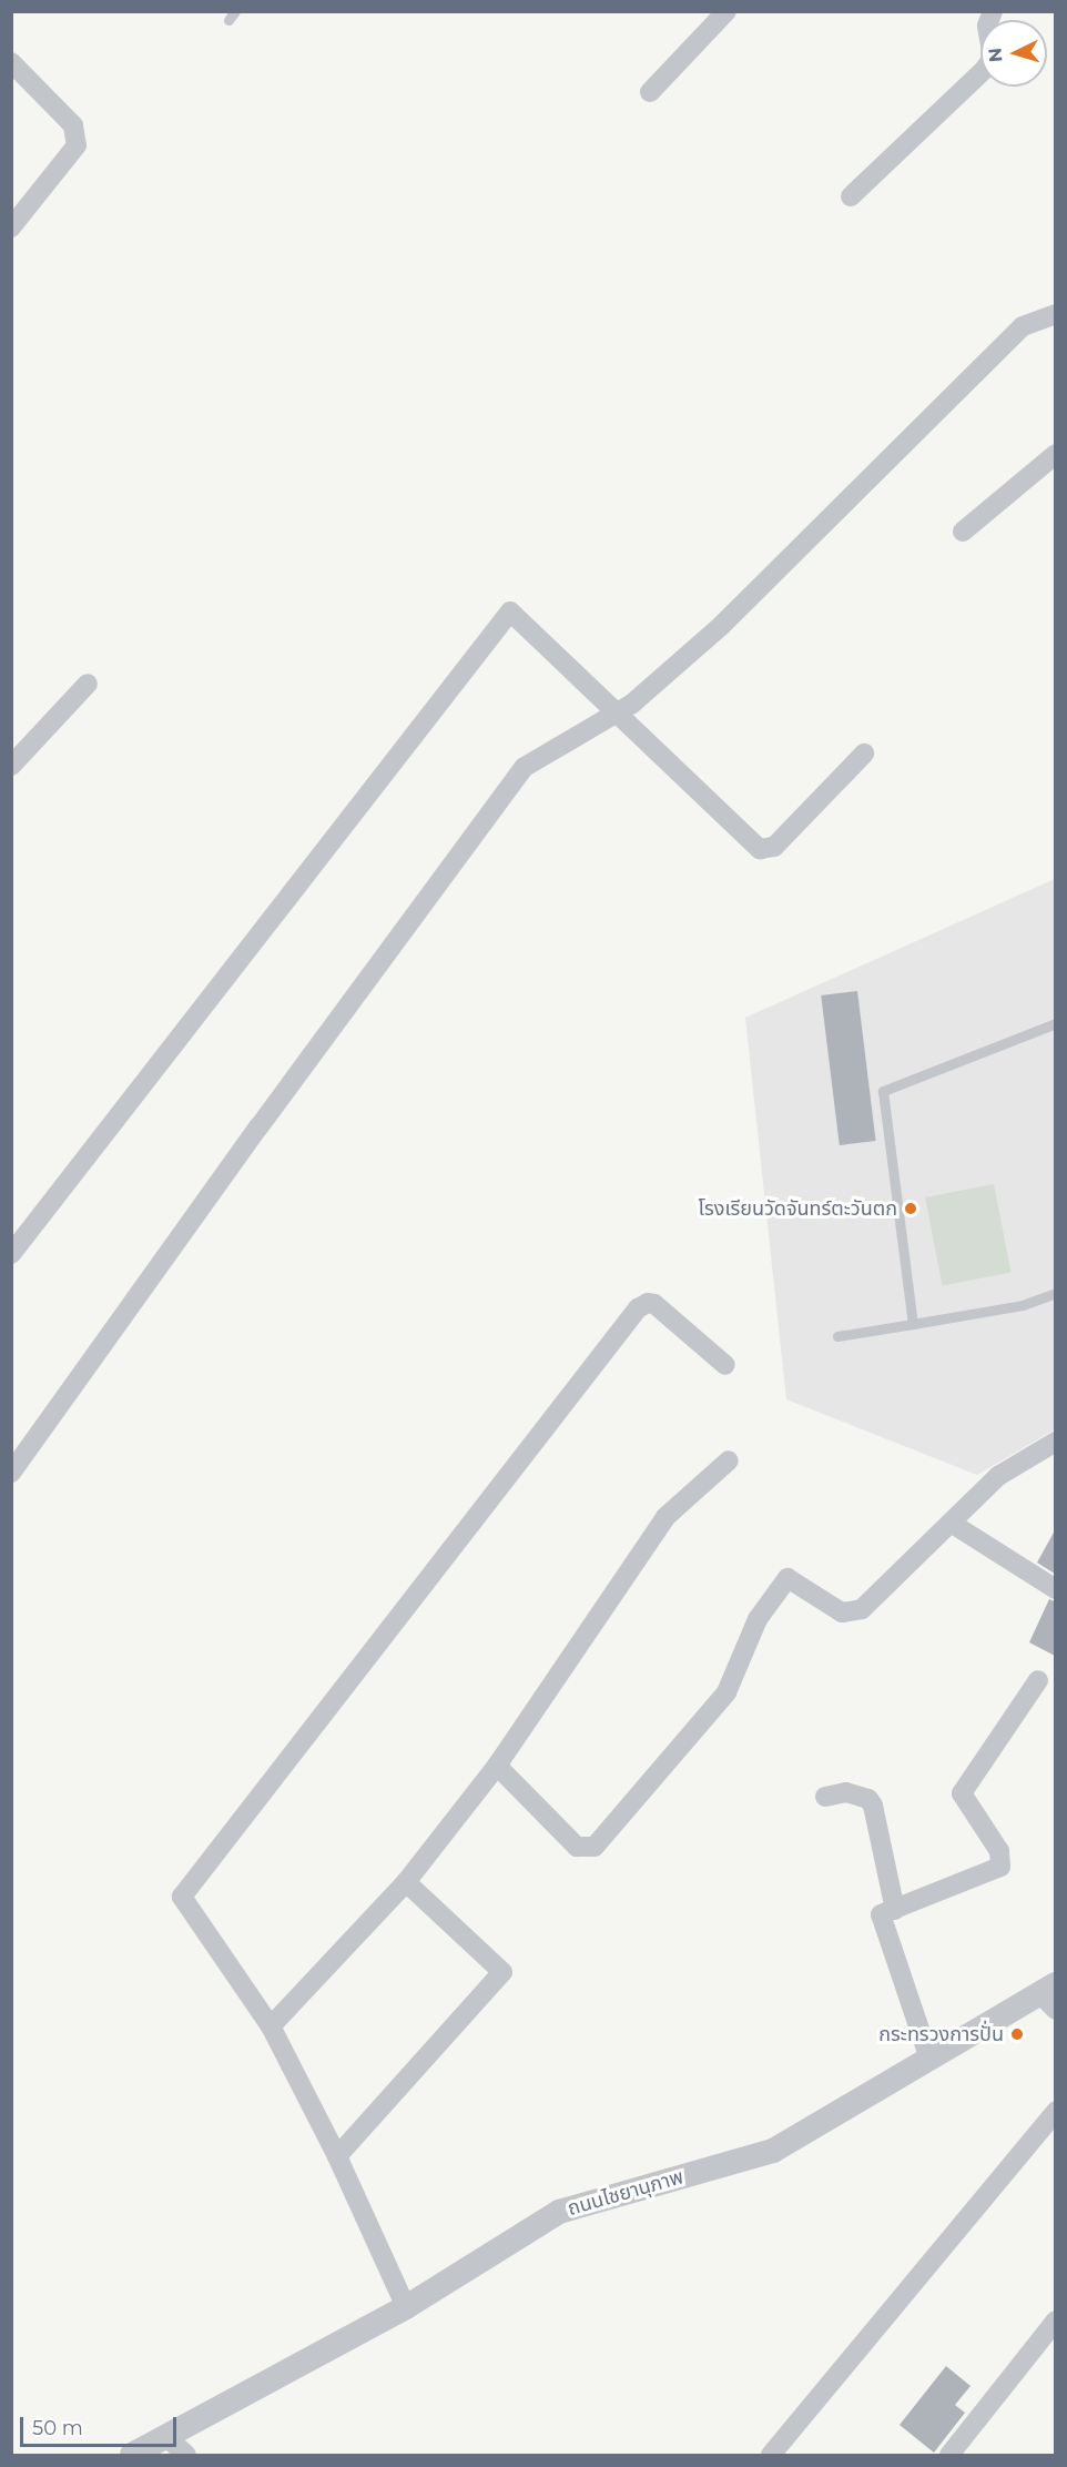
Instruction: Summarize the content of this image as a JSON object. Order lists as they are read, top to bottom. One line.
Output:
{"streets":{"street":["ถนนไชยานุภาพ"]},"places":["โรงเรียนวัดจันทร์ตะวันตก","กระทรวงการปั่น"],"scale_bar":"50 m","north":"left"}
